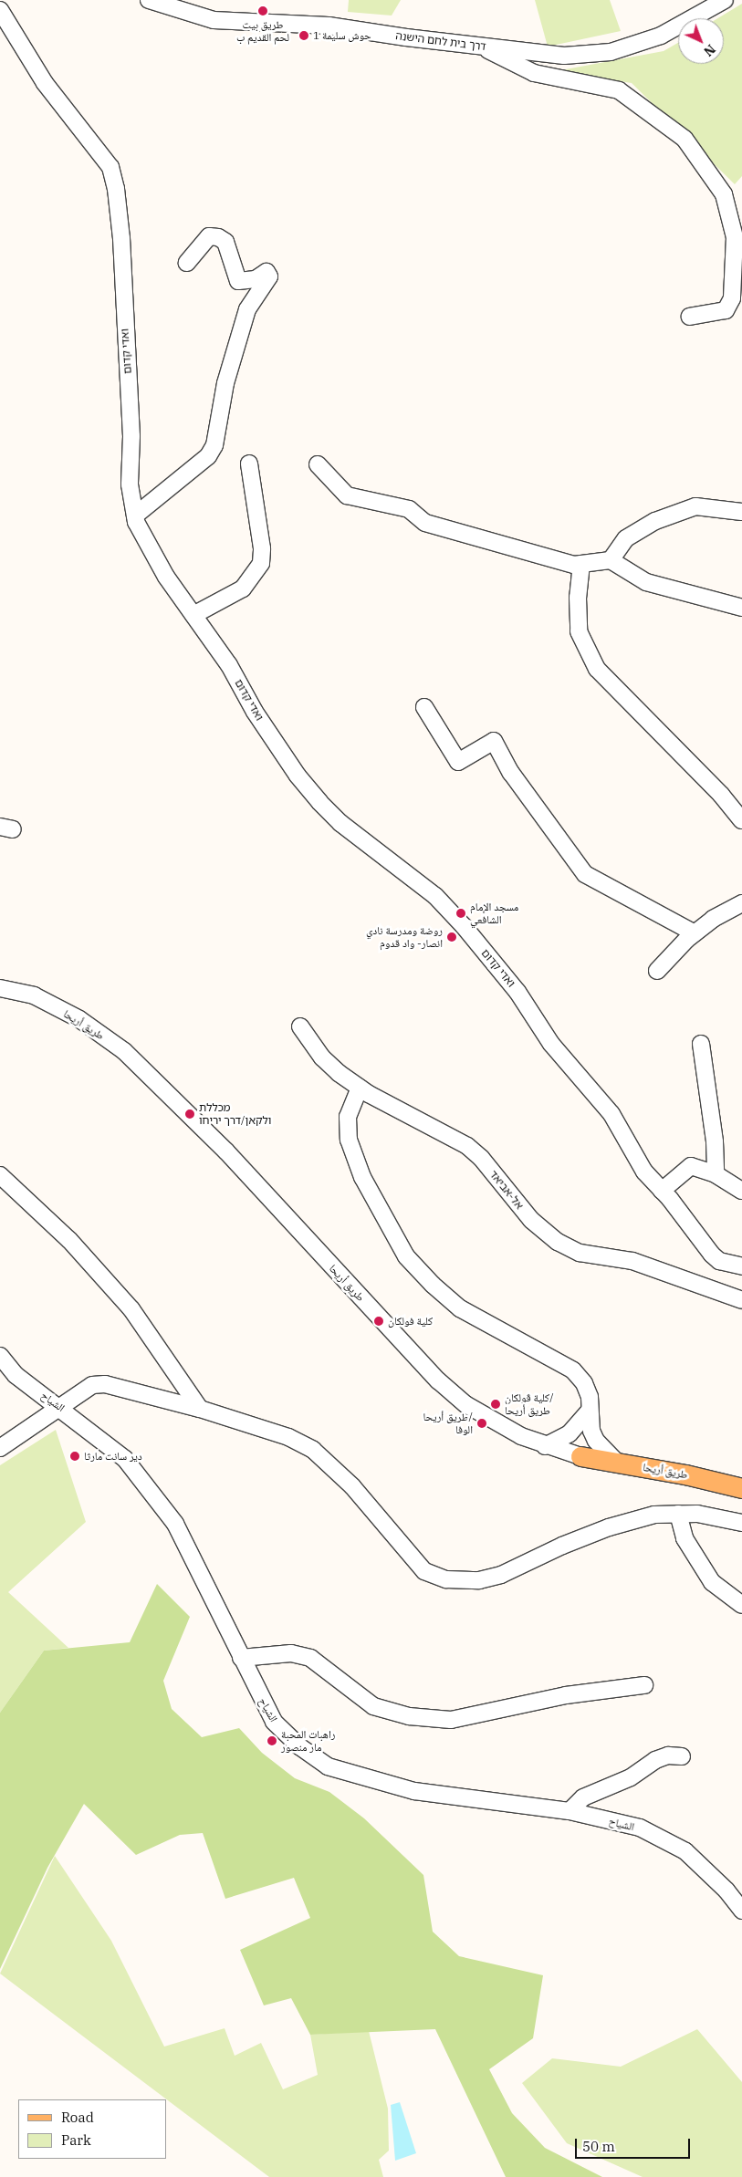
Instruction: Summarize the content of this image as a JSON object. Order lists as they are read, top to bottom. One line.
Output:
{"streets":{"main road":["طريق أريحا"],"street":["דרך בית לחם הישנה","ואדי קדום","אל-אביאד","الشياح"]},"places":["طريق بيت لحم القديم ب","حوش سليمة 1","مسجد الإمام الشافعي","روضة ومدرسة نادي انصار- واد قدوم","מכללת ולקאן/דרך יריחו","كلية فولكان","كلية ڤولكان/ طريق أريحا","طريق أريحا/ الوفا","دير سانت مارثا","راهبات المحبة مار منصور"],"legend":["Road","Park"],"scale_bar":"50 m","north":"bottom right"}
